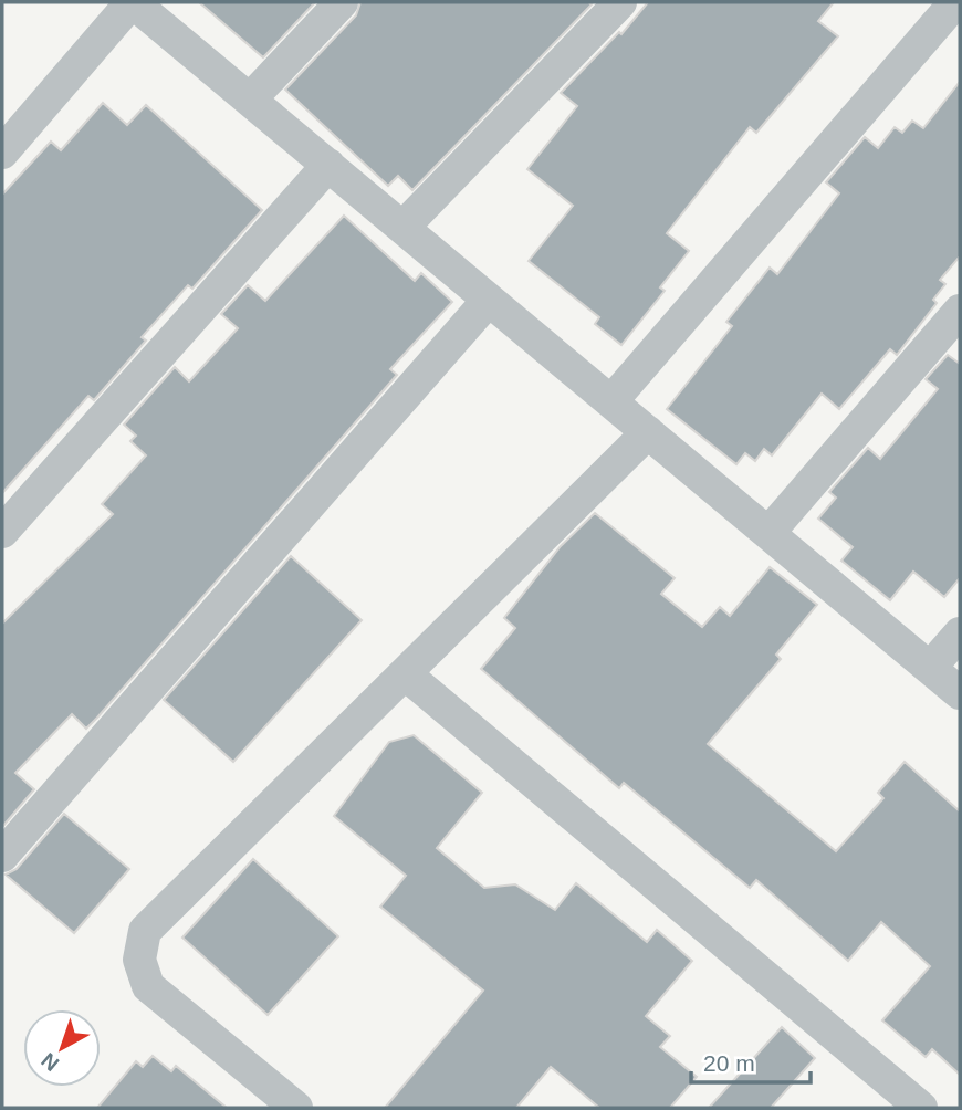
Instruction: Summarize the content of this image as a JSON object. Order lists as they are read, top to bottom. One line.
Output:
{"scale_bar":"20 m","north":"bottom left"}
